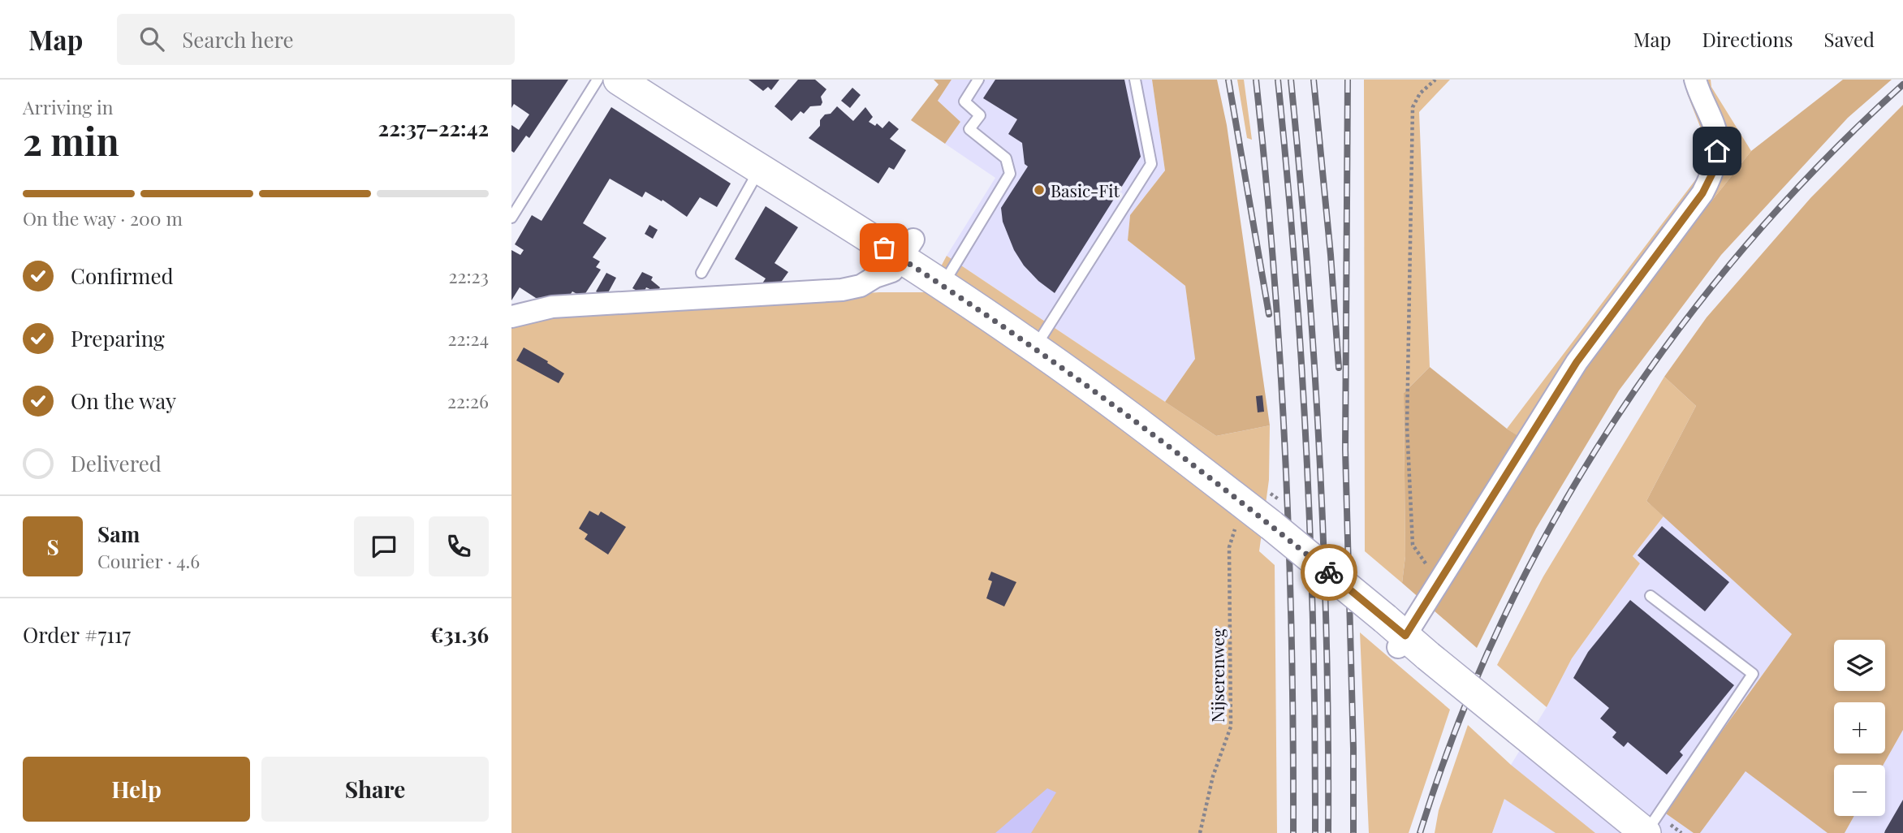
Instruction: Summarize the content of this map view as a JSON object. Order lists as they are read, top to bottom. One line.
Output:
{"streets":{"path":["Nijserenweg"]},"places":["Basic-Fit"],"page":{"header":"Map","search":"Search here","nav":["Map","Directions","Saved"],"heading":["2 min","Arriving in","22:37–22:42"],"panel":["Sam","Courier · 4.6","Order #7117","€31.36"],"bar":"On the way · 200 m","list":[["Confirmed","22:23"],["Preparing","22:24"],["On the way","22:26"],"Delivered"],"round":"S","map_buttons":["+","−"],"buttons":["Help","Share"]}}
